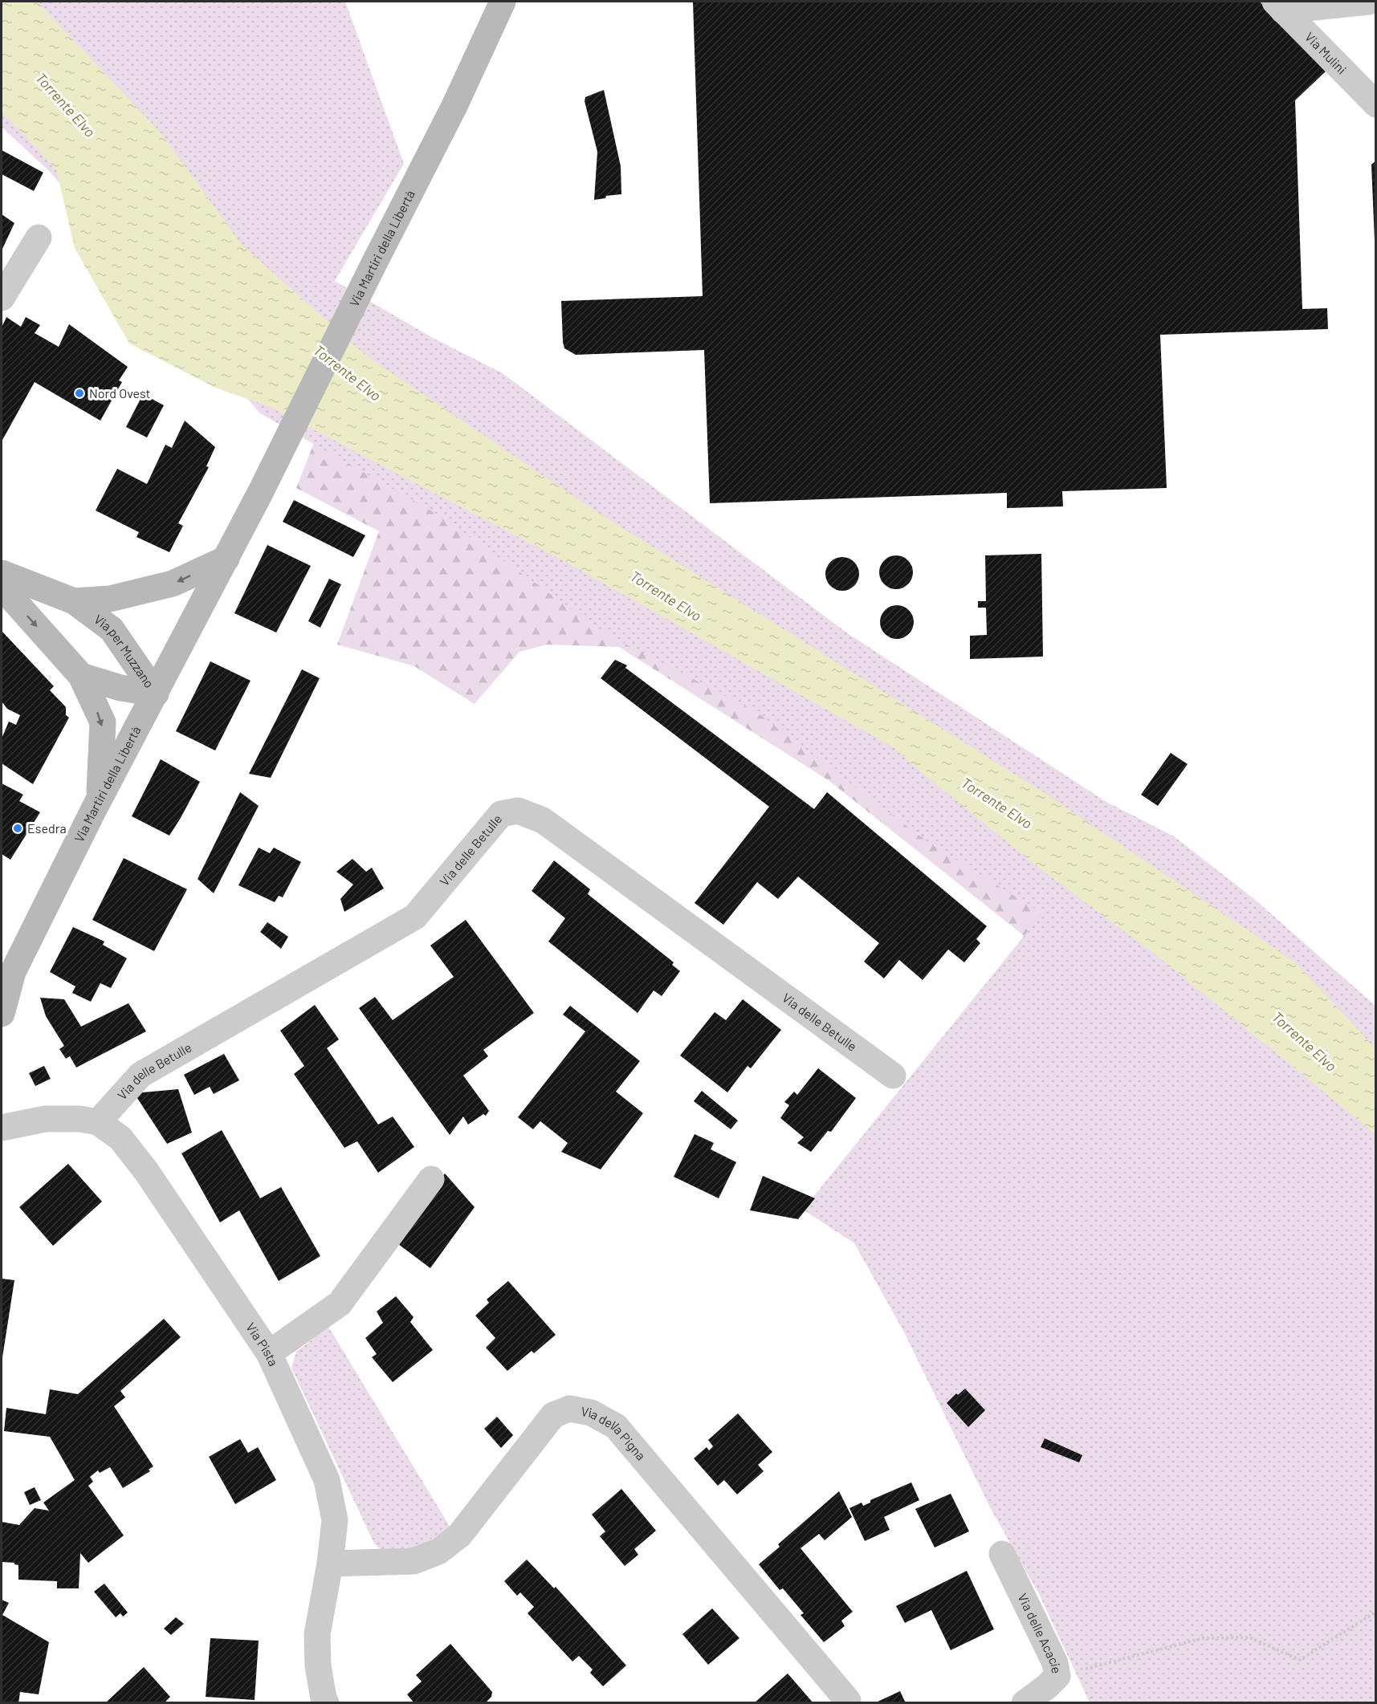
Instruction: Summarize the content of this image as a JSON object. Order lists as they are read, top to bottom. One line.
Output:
{"streets":{"main road":["Via Martiri della Libertà","Via per Muzzano"],"street":["Via Mulini","Via delle Betulle","Via Pista","Via della Pigna","Via delle Acacie"]},"crossings":[["Via Martiri della Libertà","Via per Muzzano"],["Via delle Betulle","Via Pista"],["Via Pista","Via della Pigna"]],"one_way":["Via per Muzzano"],"water":["Torrente Elvo"],"places":["Nord Ovest","Esedra"]}
